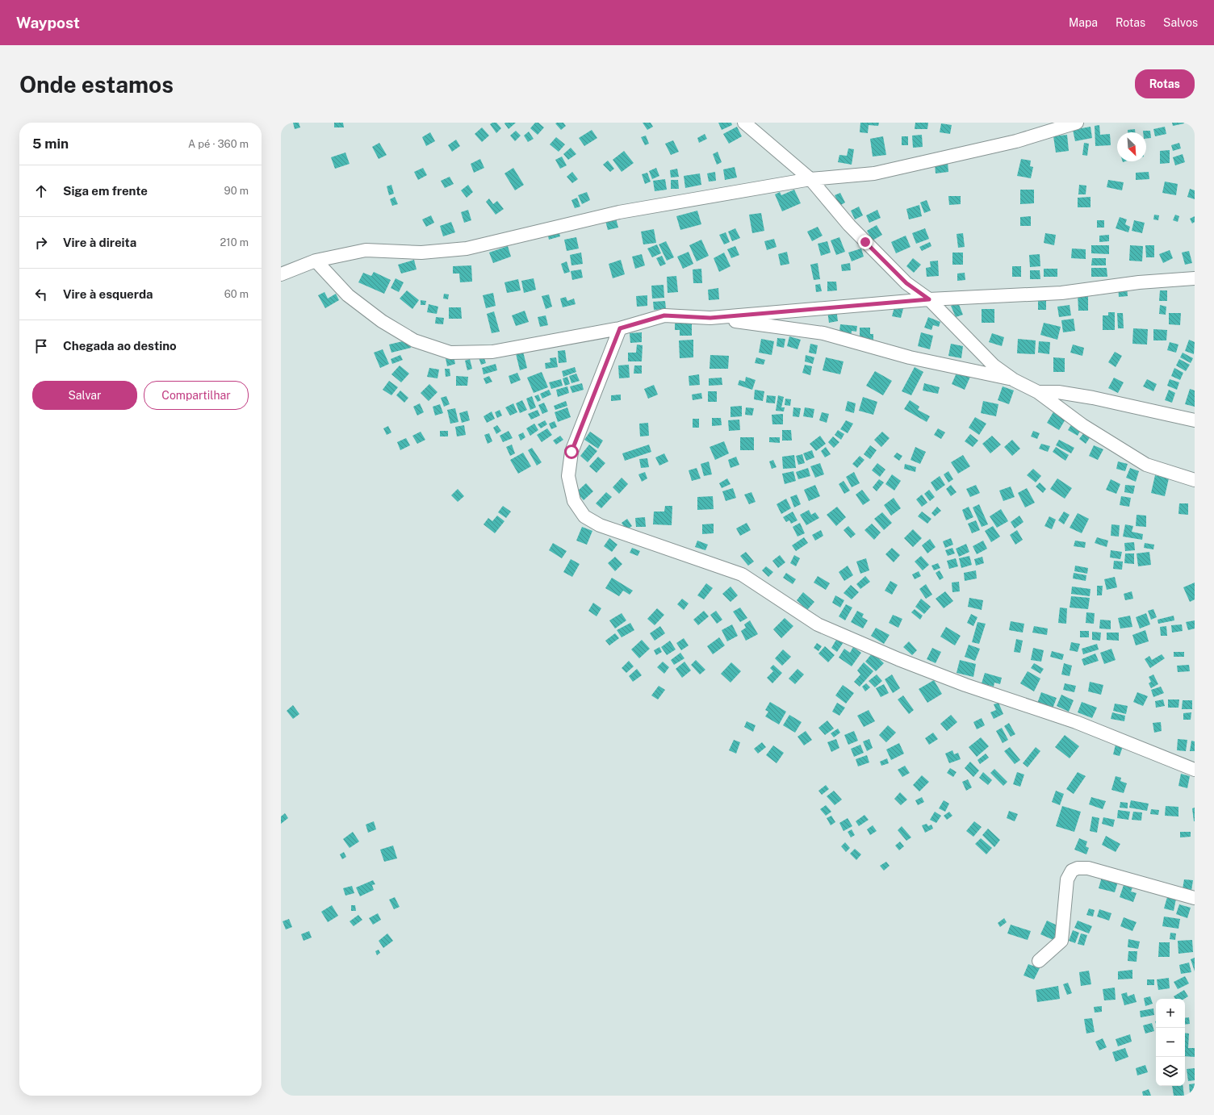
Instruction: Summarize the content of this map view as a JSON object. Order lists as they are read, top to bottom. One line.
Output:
{"north":"bottom right","page":{"header":"Waypost","nav":["Mapa","Rotas","Salvos"],"buttons":["Rotas",["Salvar","Compartilhar"]],"title":"Onde estamos","heading":["5 min","A pé · 360 m"],"list":[["Siga em frente","90 m"],["Vire à direita","210 m"],["Vire à esquerda","60 m"],"Chegada ao destino"],"map_buttons":["+","−"]}}
